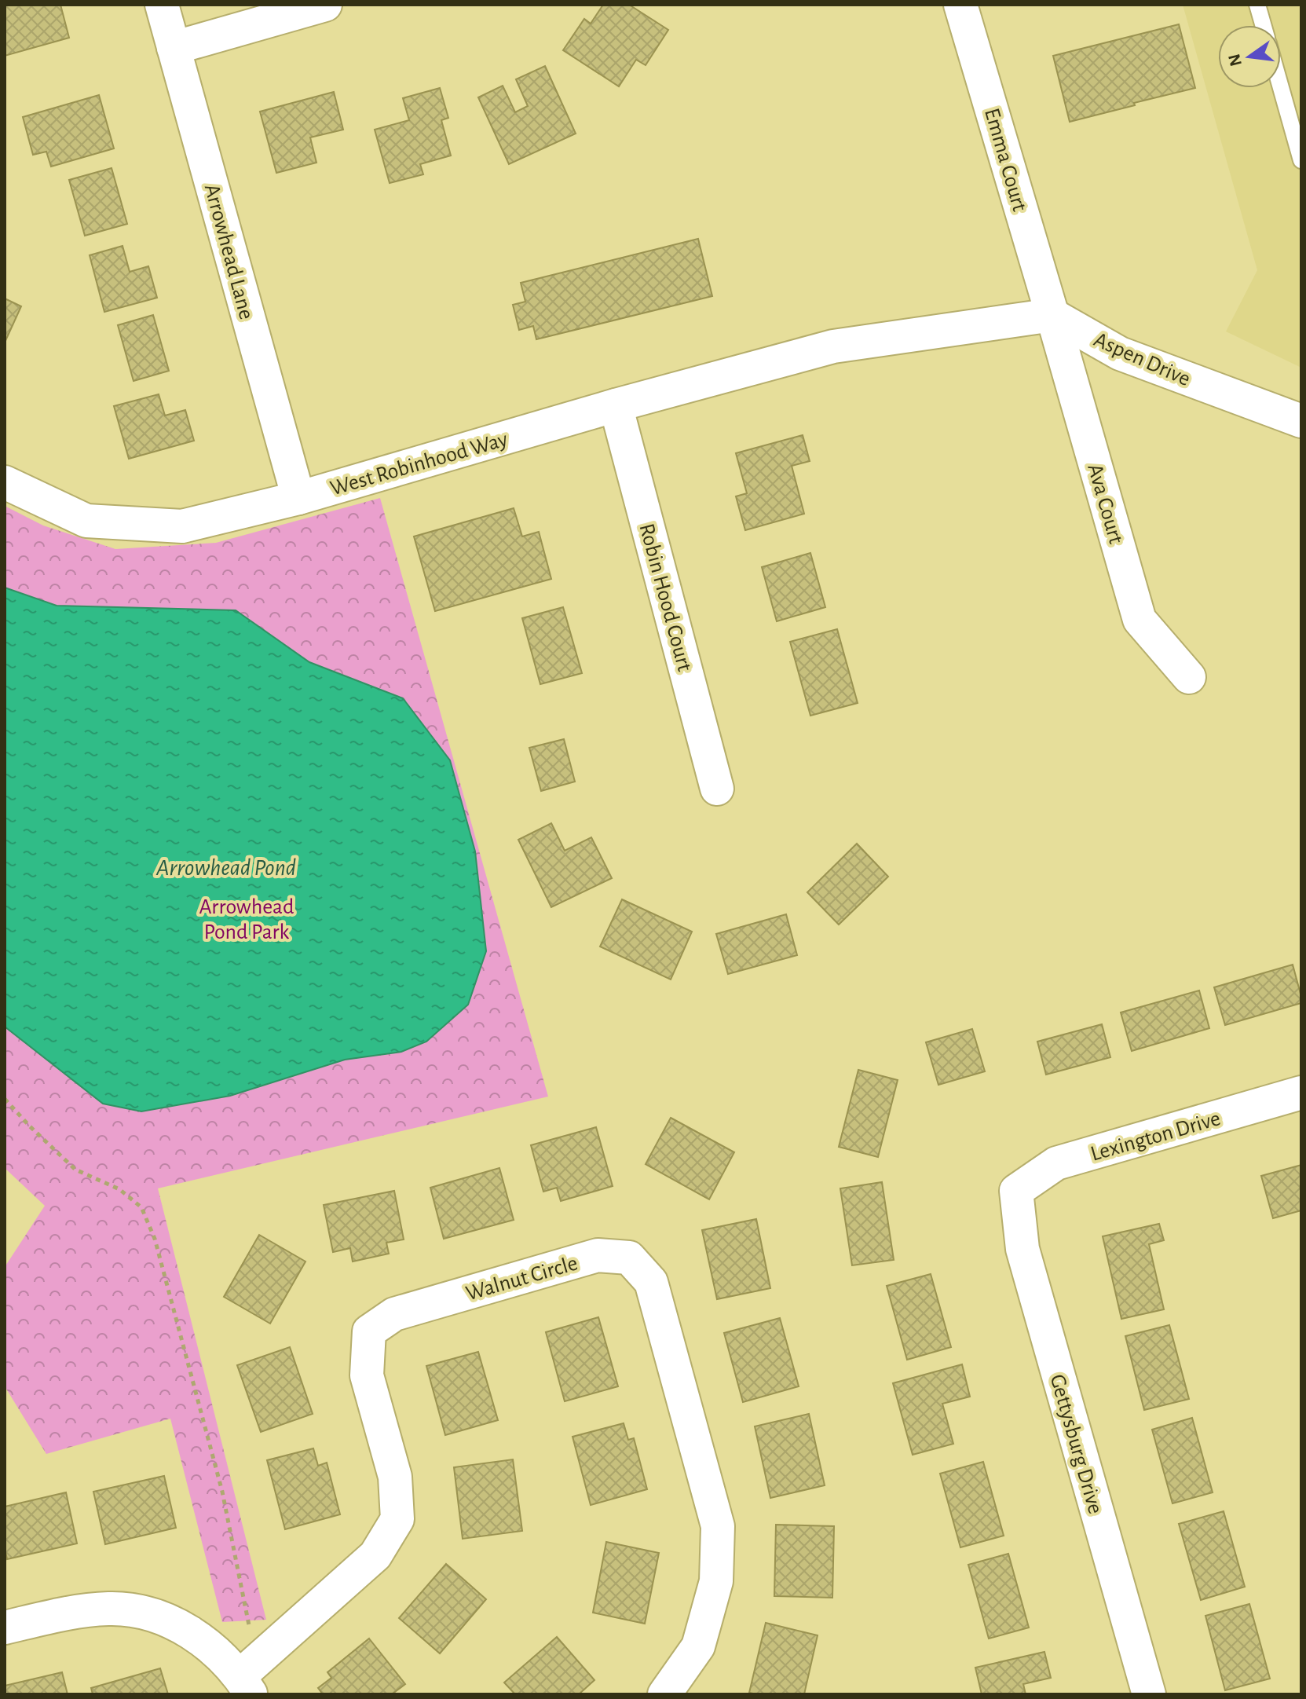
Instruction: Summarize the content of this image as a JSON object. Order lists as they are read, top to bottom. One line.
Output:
{"streets":{"street":["Emma Court","Arrowhead Lane","Aspen Drive","West Robinhood Way","Ava Court","Robin Hood Court","Lexington Drive","Walnut Circle","Gettysburg Drive"]},"crossings":[["Emma Court","Aspen Drive"],["Emma Court","West Robinhood Way"],["Emma Court","Ava Court"],["Arrowhead Lane","West Robinhood Way"],["Aspen Drive","West Robinhood Way"],["Aspen Drive","Ava Court"],["West Robinhood Way","Ava Court"],["West Robinhood Way","Robin Hood Court"],["Lexington Drive","Gettysburg Drive"]],"water":["Arrowhead Pond"],"parks":["Arrowhead Pond Park"],"north":"left"}
